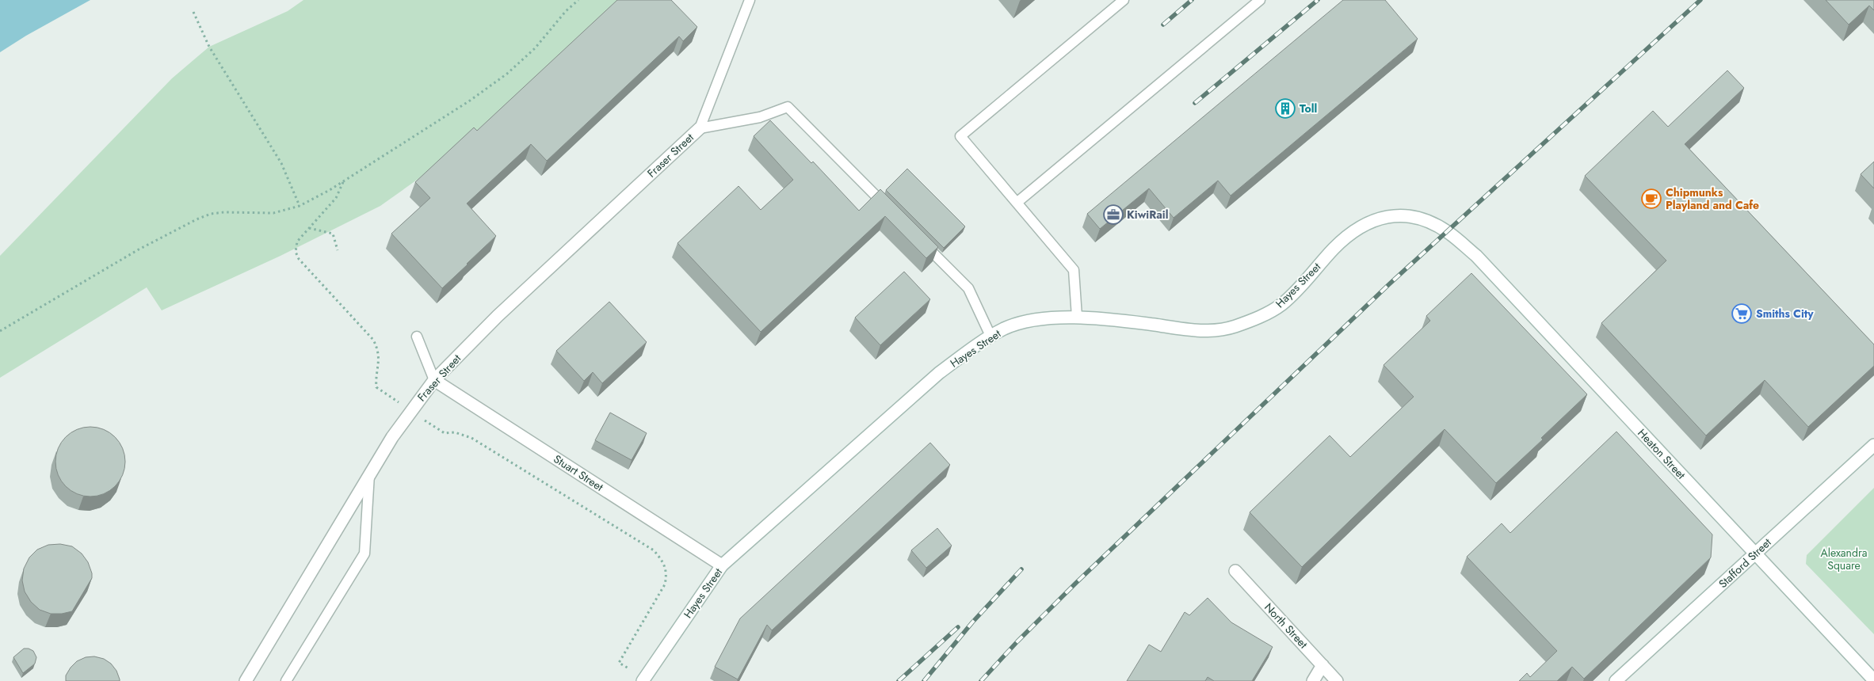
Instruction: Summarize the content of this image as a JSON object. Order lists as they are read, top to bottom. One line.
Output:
{"streets":{"main road":["Fraser Street","Hayes Street","Heaton Street","Stuart Street","Stafford Street","North Street"]},"crossings":[["Fraser Street","Stuart Street"],["Hayes Street","Heaton Street"],["Hayes Street","Stuart Street"],["Heaton Street","Stafford Street"]],"parks":["Alexandra Square"],"places":{"building":["Toll"],"cafe":["Chipmunks Playland and Cafe"],"office":["KiwiRail"],"supermarket":["Smiths City"]}}
